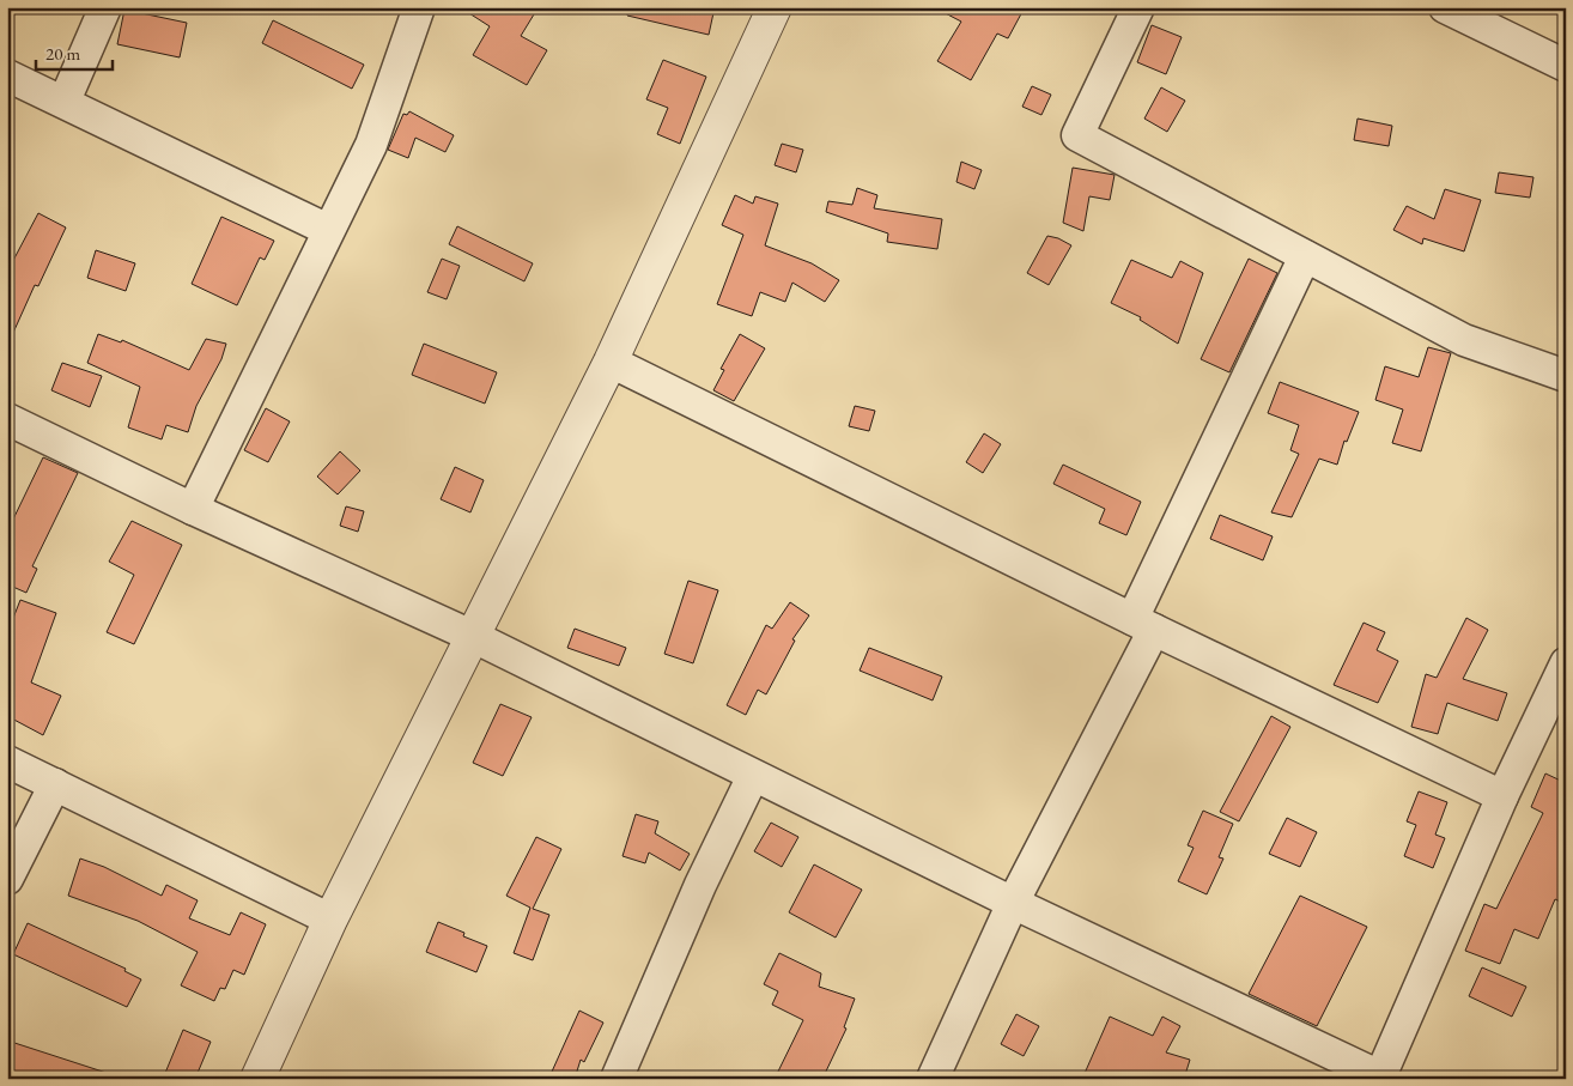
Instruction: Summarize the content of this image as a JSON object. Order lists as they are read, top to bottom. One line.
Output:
{"scale_bar":"20 m"}
